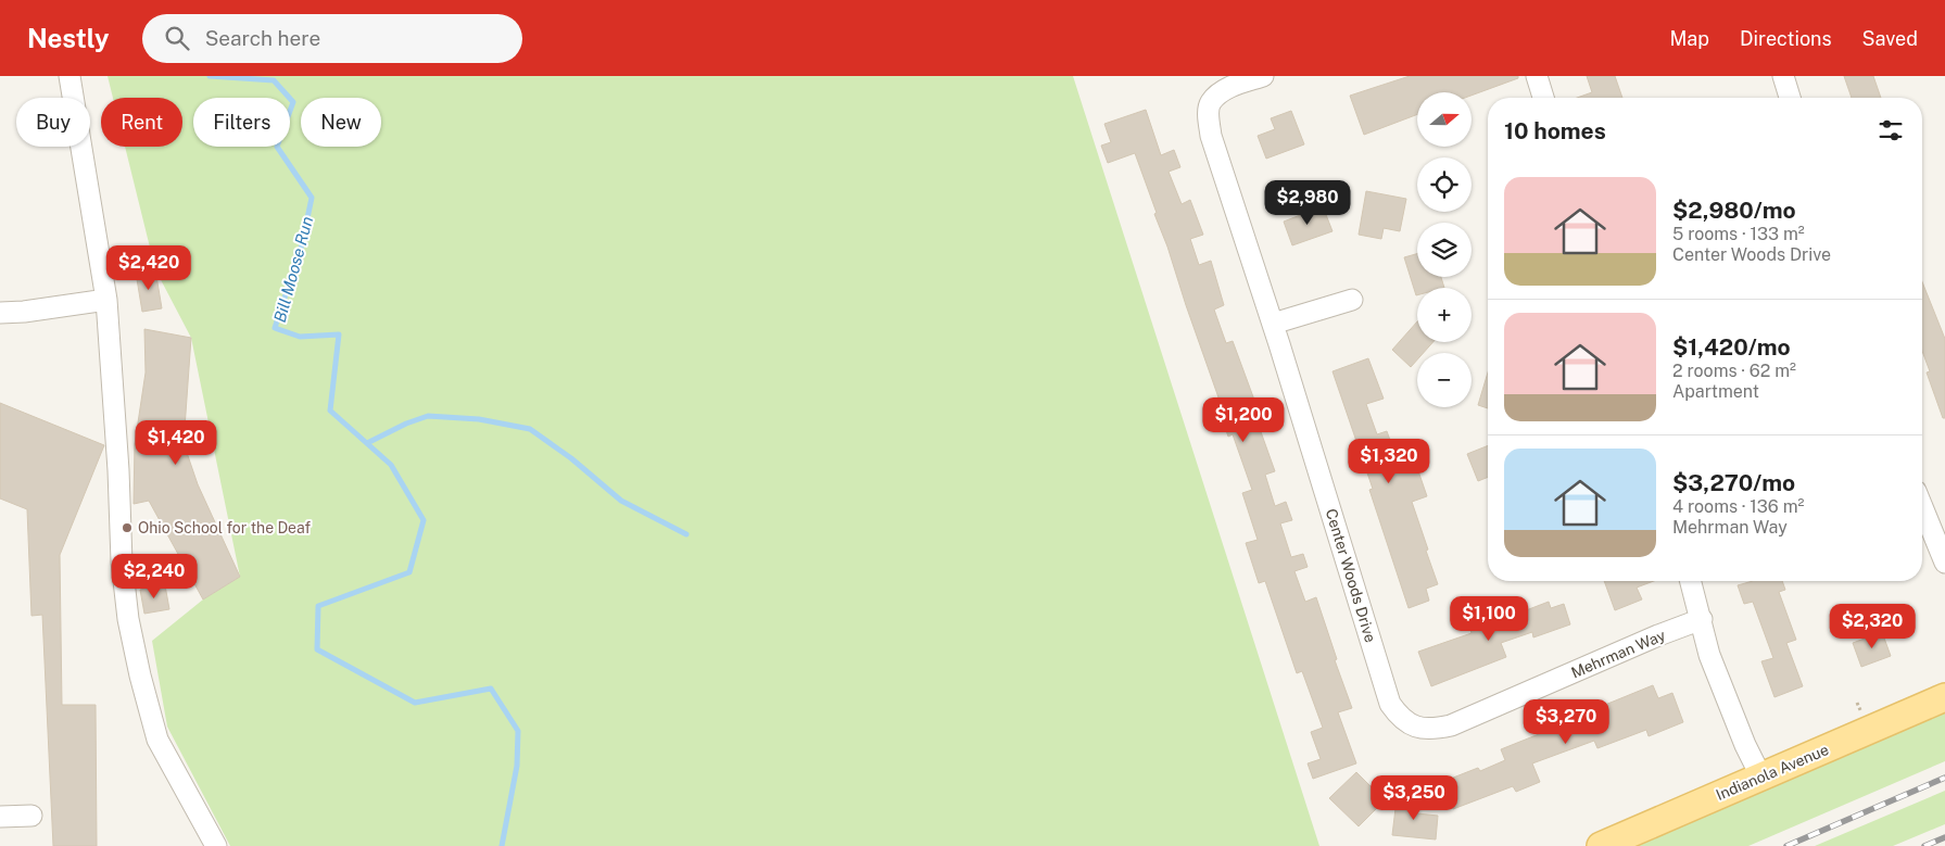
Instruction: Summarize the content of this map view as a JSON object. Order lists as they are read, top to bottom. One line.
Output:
{"streets":{"main road":["Indianola Avenue"],"street":["Center Woods Drive","Mehrman Way"]},"crossings":[["Center Woods Drive","Mehrman Way"]],"water":["Bill Moose Run"],"places":["Ohio School for the Deaf"],"north":"right","page":{"header":"Nestly","search":"Search here","nav":["Map","Directions","Saved"],"map_buttons":["+","−"],"chip":["Buy","Rent","Filters","New"],"heading":"10 homes","list":[{"name":"$2,980/mo","note":"5 rooms · 133 m² · Center Woods Drive"},{"name":"$1,420/mo","note":"2 rooms · 62 m² · Apartment"},{"name":"$3,270/mo","note":"4 rooms · 136 m² · Mehrman Way"}],"price":["$2,980","$2,420","$1,200","$1,420","$1,320","$2,240","$1,100","$2,320","$3,270","$3,250"]}}
